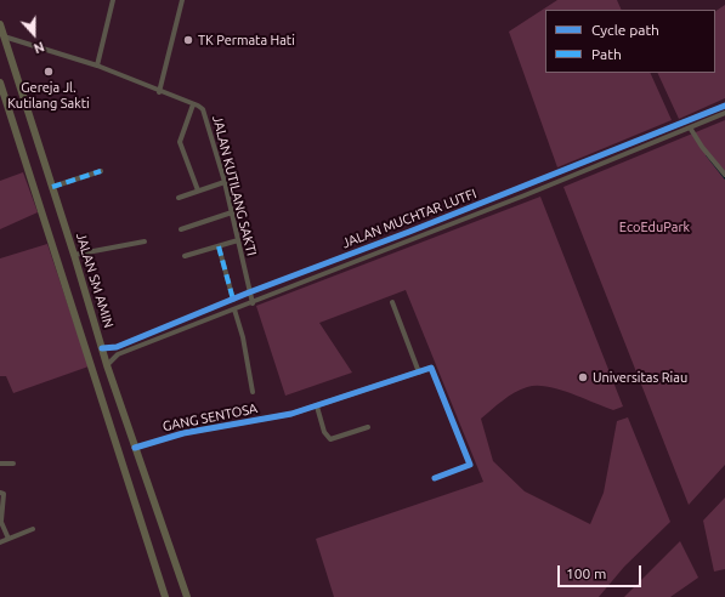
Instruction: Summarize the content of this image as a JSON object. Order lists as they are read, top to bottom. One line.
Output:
{"streets":{"main road":["JALAN SM AMIN"],"street":["JALAN KUTILANG SAKTI","JALAN MUCHTAR LUTFI","GANG SENTOSA"]},"crossings":[["JALAN KUTILANG SAKTI","JALAN MUCHTAR LUTFI"],["JALAN KUTILANG SAKTI","JALAN SM AMIN"],["JALAN MUCHTAR LUTFI","JALAN SM AMIN"],["JALAN SM AMIN","GANG SENTOSA"]],"parks":["EcoEduPark"],"places":["TK Permata Hati","Gereja Jl. Kutilang Sakti","Universitas Riau"],"legend":["Cycle path","Path"],"scale_bar":"100 m","north":"bottom"}
